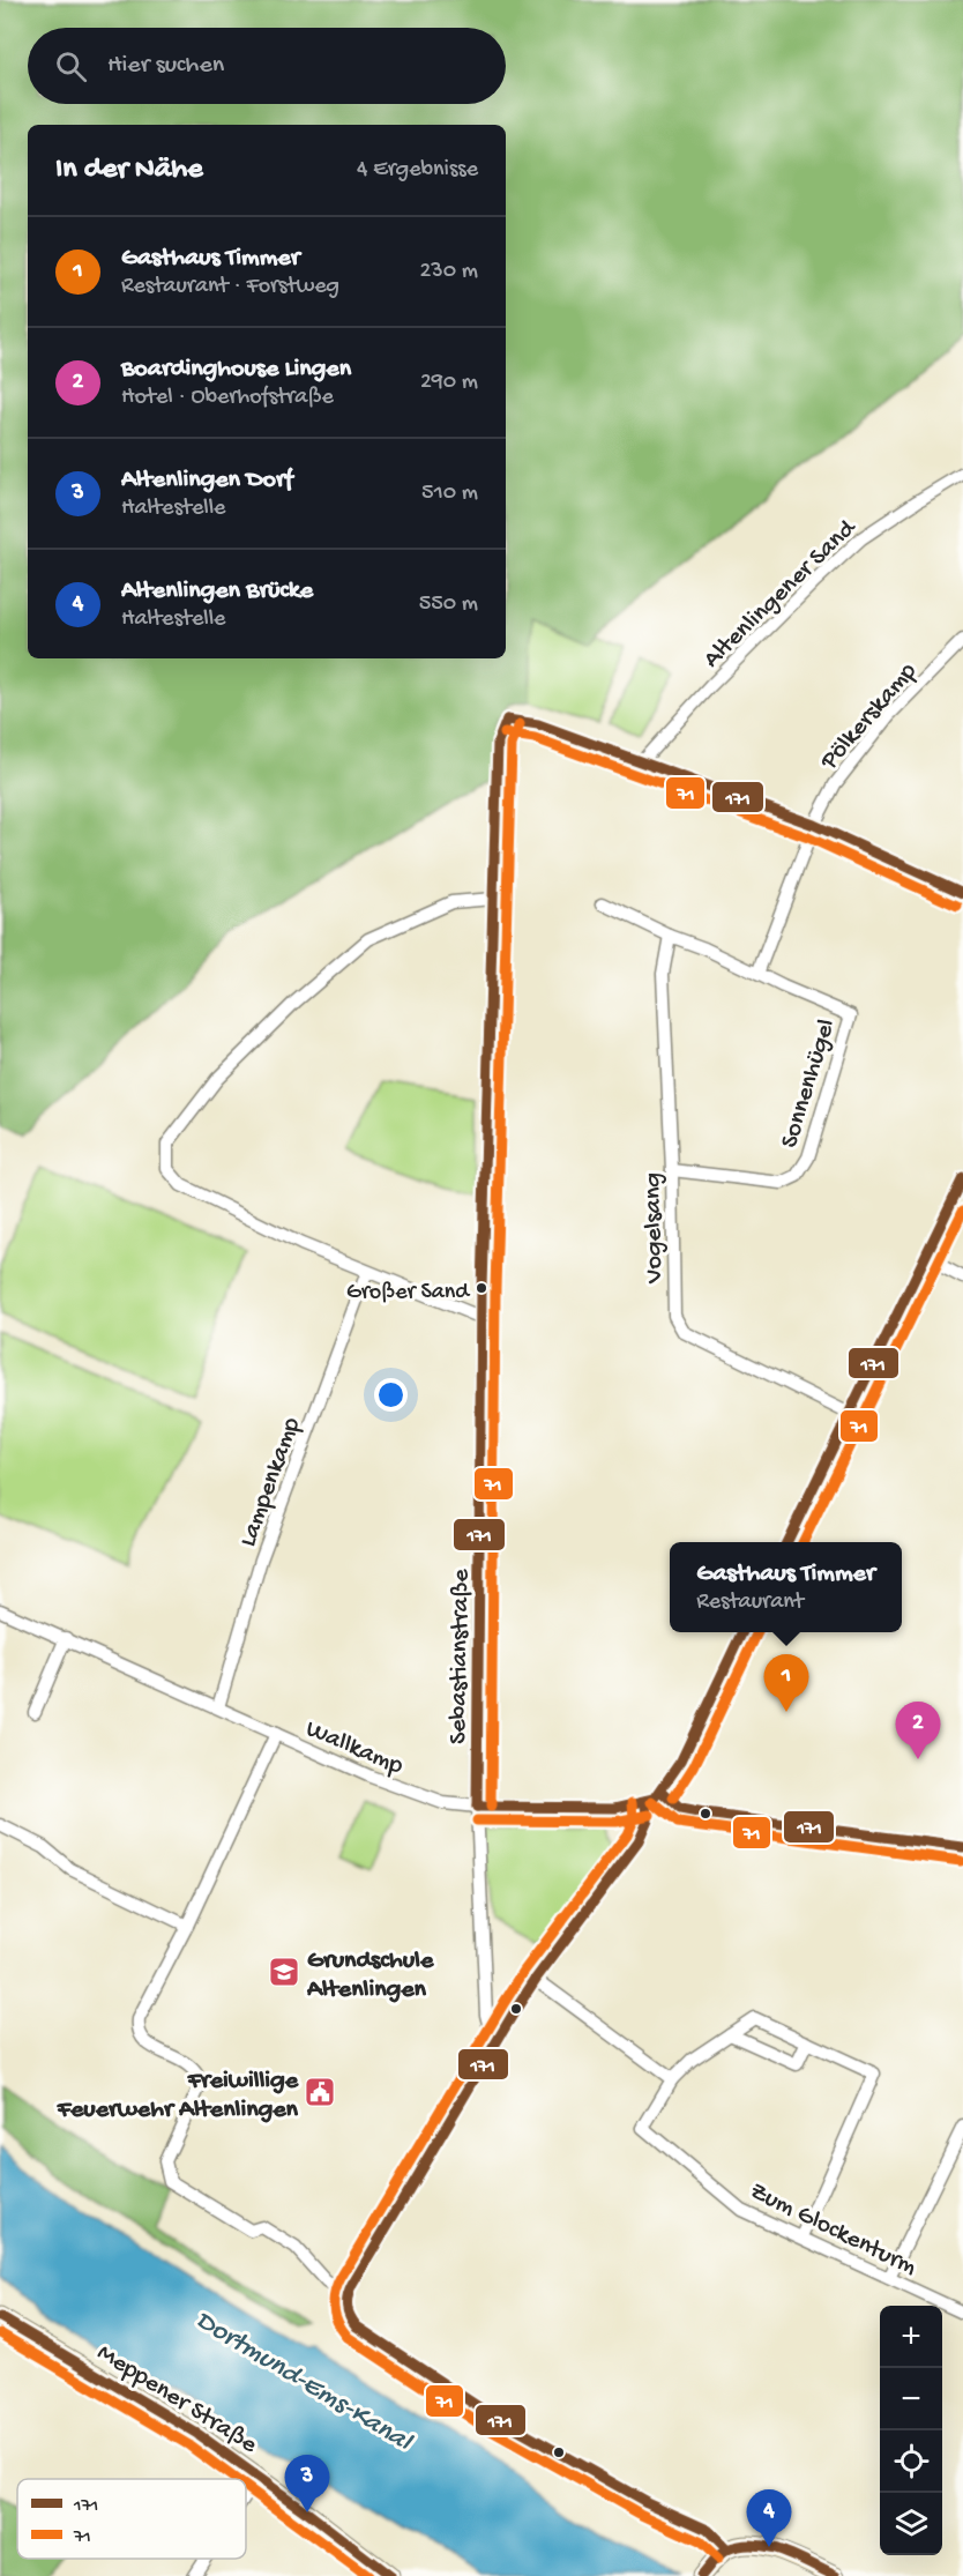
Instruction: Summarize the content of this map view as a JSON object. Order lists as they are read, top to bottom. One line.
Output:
{"streets":{"main road":["Meppener Straße"],"street":["Altenlingener Sand","Pölkerskamp","Sonnenhügel","Vogelsang","Lampenkamp","Sebastianstraße","Wallkamp","Zum Glockenturm"]},"crossings":[["Altenlingener Sand","Sebastianstraße"],["Sonnenhügel","Vogelsang"],["Lampenkamp","Wallkamp"],["Sebastianstraße","Wallkamp"]],"water":["Dortmund-Ems-Kanal"],"places":{"other":["Großer Sand"],"school or university":["Grundschule Altenlingen"],"public building":["Freiwillige Feuerwehr Altenlingen"]},"lines":["transit line 171","transit line 71"],"legend":["171","71"],"page":{"search":"Hier suchen","heading":["In der Nähe","4 Ergebnisse"],"list":[{"mark":"1","name":"Gasthaus Timmer","note":"Restaurant · Forstweg","value":"230 m"},{"mark":"2","name":"Boardinghouse Lingen","note":"Hotel · Oberhofstraße","value":"290 m"},{"mark":"3","name":"Altenlingen Dorf","note":"Haltestelle","value":"510 m"},{"mark":"4","name":"Altenlingen Brücke","note":"Haltestelle","value":"550 m"}],"popup":["Gasthaus Timmer","Restaurant"],"pins":["1","2","3","4"],"map_buttons":["+","−"]}}
